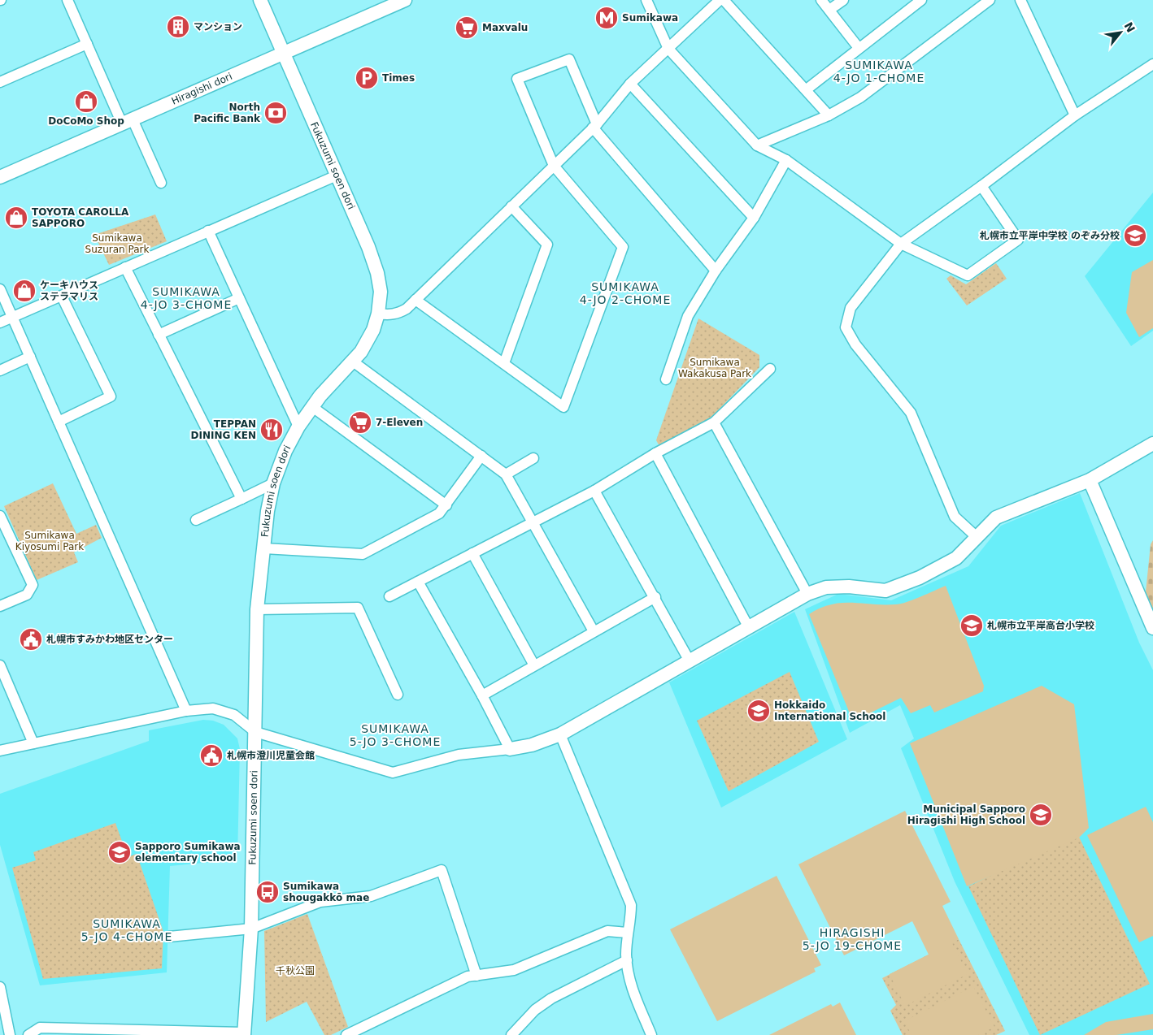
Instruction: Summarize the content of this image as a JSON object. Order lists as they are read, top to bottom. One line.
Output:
{"streets":{"street":["Hiragishi dori","Fukuzumi soen dori"]},"crossings":[["Hiragishi dori","Fukuzumi soen dori"]],"districts":["SUMIKAWA 4-JO 1-CHOME","SUMIKAWA 4-JO 2-CHOME","SUMIKAWA 4-JO 3-CHOME","SUMIKAWA 5-JO 3-CHOME","SUMIKAWA 5-JO 4-CHOME","HIRAGISHI 5-JO 19-CHOME"],"parks":["Sumikawa Suzuran Park","Sumikawa Wakakusa Park","Sumikawa Kiyosumi Park","千秋公園"],"places":{"metro station":["Sumikawa"],"building":["マンション"],"supermarket":["Maxvalu","7-Eleven"],"parking":["Times"],"shop":["DoCoMo Shop","TOYOTA CAROLLA SAPPORO","ケーキハウス ステラマリス"],"bank":["North Pacific Bank"],"school or university":["札幌市立平岸中学校 のぞみ分校","札幌市立平岸高台小学校","Hokkaido International School","Municipal Sapporo Hiragishi High School","Sapporo Sumikawa elementary school"],"restaurant":["TEPPAN DINING KEN"],"public building":["札幌市すみかわ地区センター","札幌市澄川児童会館"],"bus stop":["Sumikawa shougakkō mae"]},"north":"top right"}
